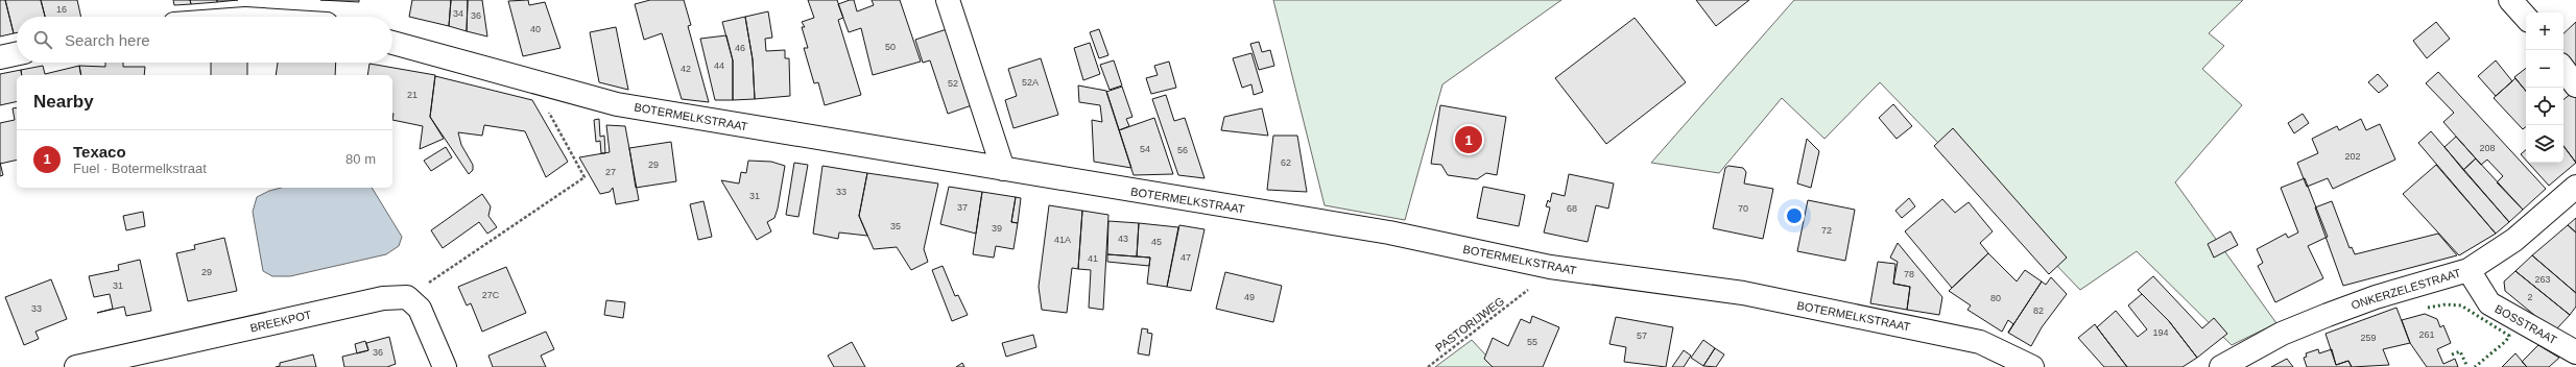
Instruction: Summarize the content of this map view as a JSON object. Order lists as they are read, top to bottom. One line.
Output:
{"streets":{"street":["BOTERMELKSTRAAT","ONKERZELESTRAAT","BREEKPOT","BOSSTRAAT"],"path":["PASTORIJWEG"]},"crossings":[["ONKERZELESTRAAT","BOSSTRAAT"]],"house_numbers":["16","34","36","40","50","46","44","42","52A","52","21","208","54","56","202","62","29","27","33","31","37","68","70","35","39","72","43","41A","45","47","41","29","78","263","31","27C","49","2","80","33","82","194","261","57","259","55","36"],"page":{"map_buttons":["+","−"],"search":"Search here","heading":"Nearby","pins":"1","list":[{"mark":"1","name":"Texaco","note":"Fuel · Botermelkstraat","value":"80 m"}]}}
